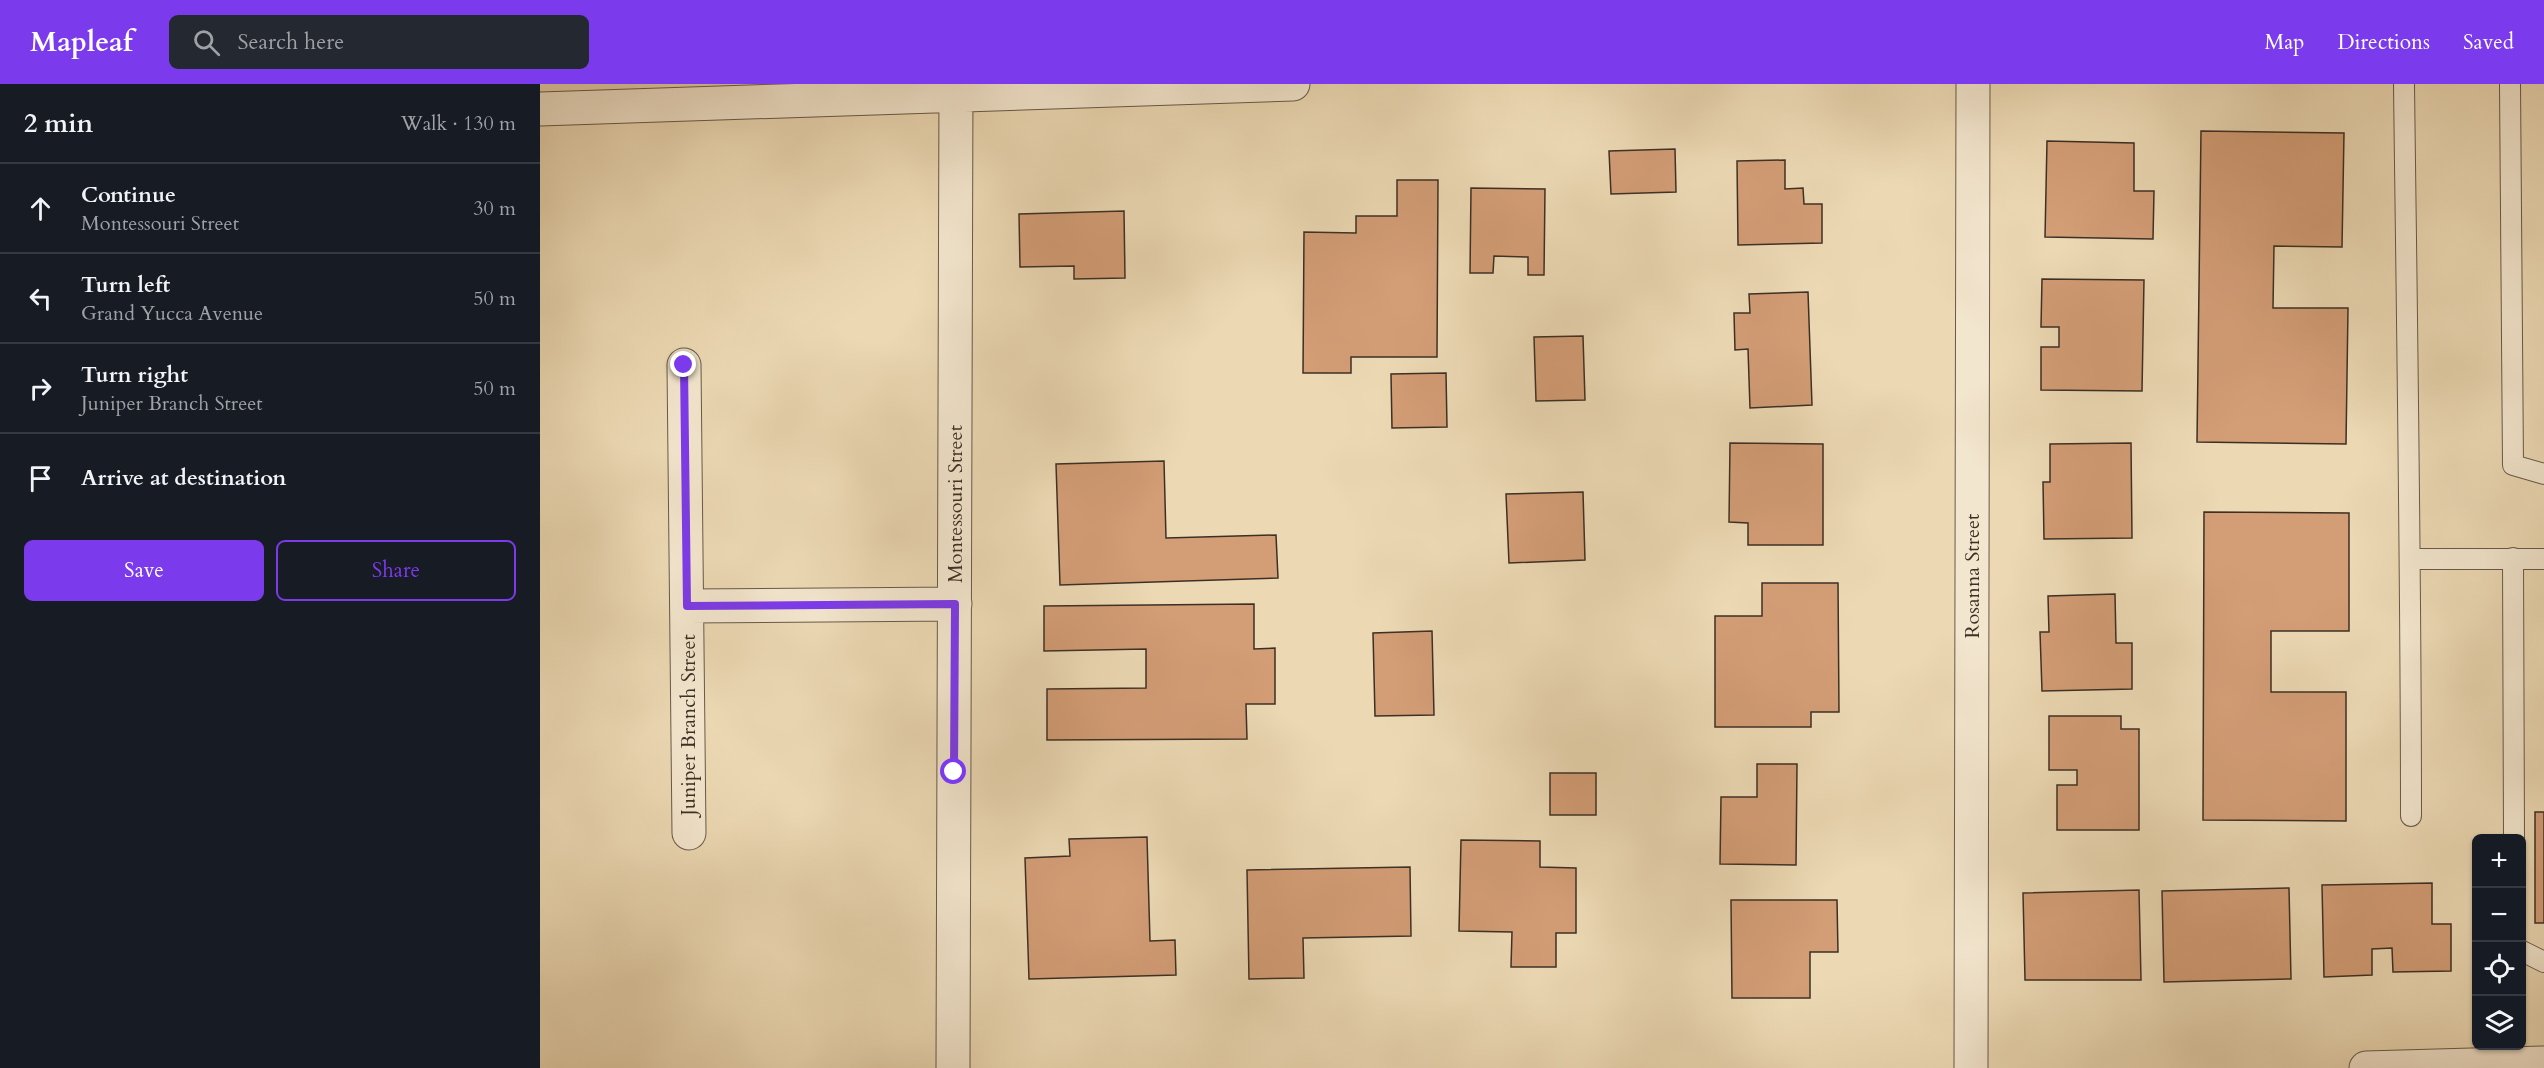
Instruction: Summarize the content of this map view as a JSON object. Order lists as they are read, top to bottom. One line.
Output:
{"streets":{"street":["Montessouri Street","Rosanna Street","Juniper Branch Street"]},"page":{"header":"Mapleaf","search":"Search here","nav":["Map","Directions","Saved"],"heading":["2 min","Walk · 130 m"],"list":[["Continue","Montessouri Street","30 m"],["Turn left","Grand Yucca Avenue","50 m"],["Turn right","Juniper Branch Street","50 m"],"Arrive at destination"],"buttons":["Save","Share"],"map_buttons":["+","−"]}}
